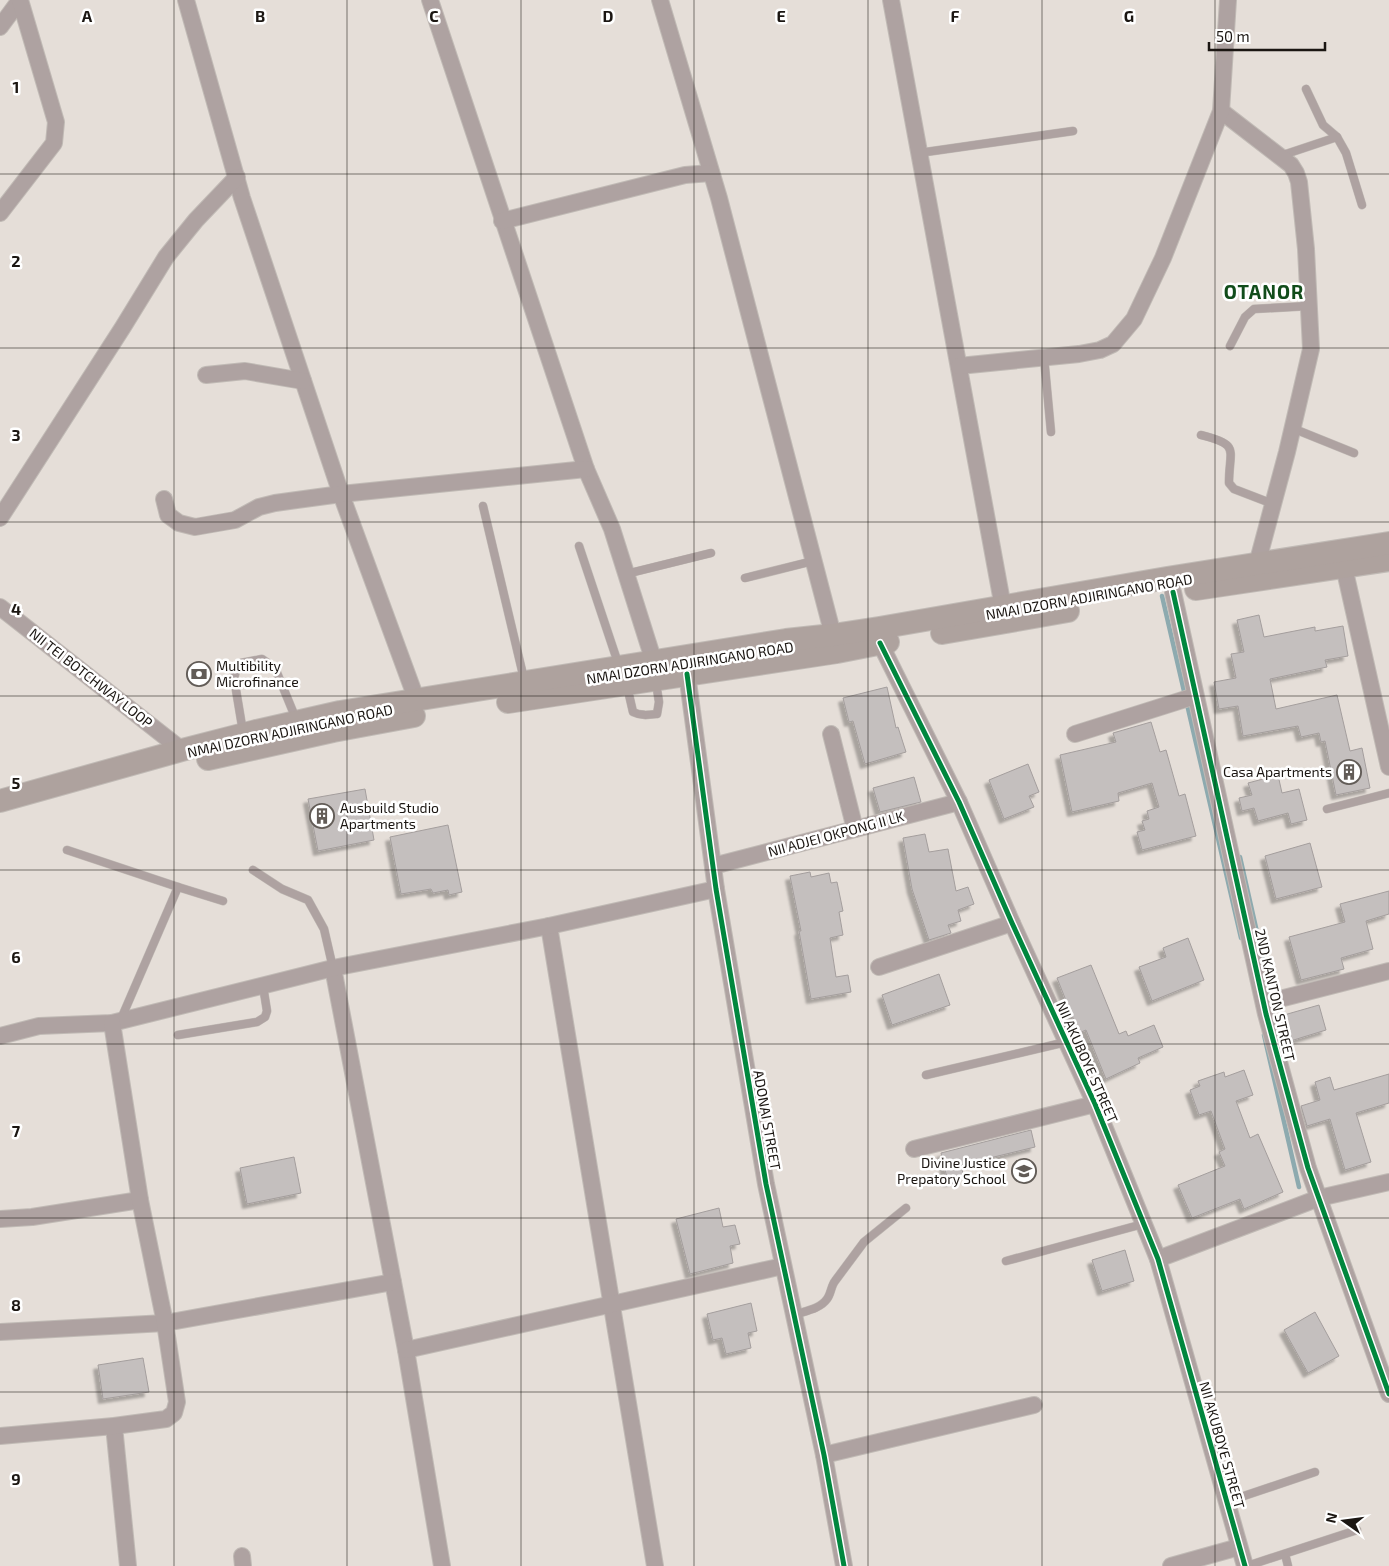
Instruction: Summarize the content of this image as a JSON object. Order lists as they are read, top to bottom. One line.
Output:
{"streets":{"main road":["NMAI DZORN ADJIRINGANO ROAD"],"street":["NII TEI BOTCHWAY LOOP","NII ADJEI OKPONG II LK","2ND KANTON STREET","NII AKUBOYE STREET","ADONAI STREET"]},"crossings":[["NMAI DZORN ADJIRINGANO ROAD","NII TEI BOTCHWAY LOOP"],["NMAI DZORN ADJIRINGANO ROAD","2ND KANTON STREET"],["NMAI DZORN ADJIRINGANO ROAD","NII AKUBOYE STREET"],["NMAI DZORN ADJIRINGANO ROAD","ADONAI STREET"],["NII ADJEI OKPONG II LK","NII AKUBOYE STREET"],["NII ADJEI OKPONG II LK","ADONAI STREET"]],"districts":["OTANOR"],"places":{"bank":["Multibility Microfinance"],"building":["Casa Apartments","Ausbuild Studio Apartments"],"school or university":["Divine Justice Prepatory School"]},"scale_bar":"50 m","north":"left","grid":{"columns":["A","B","C","D","E","F","G"],"rows":["1","2","3","4","5","6","7","8","9"]}}
